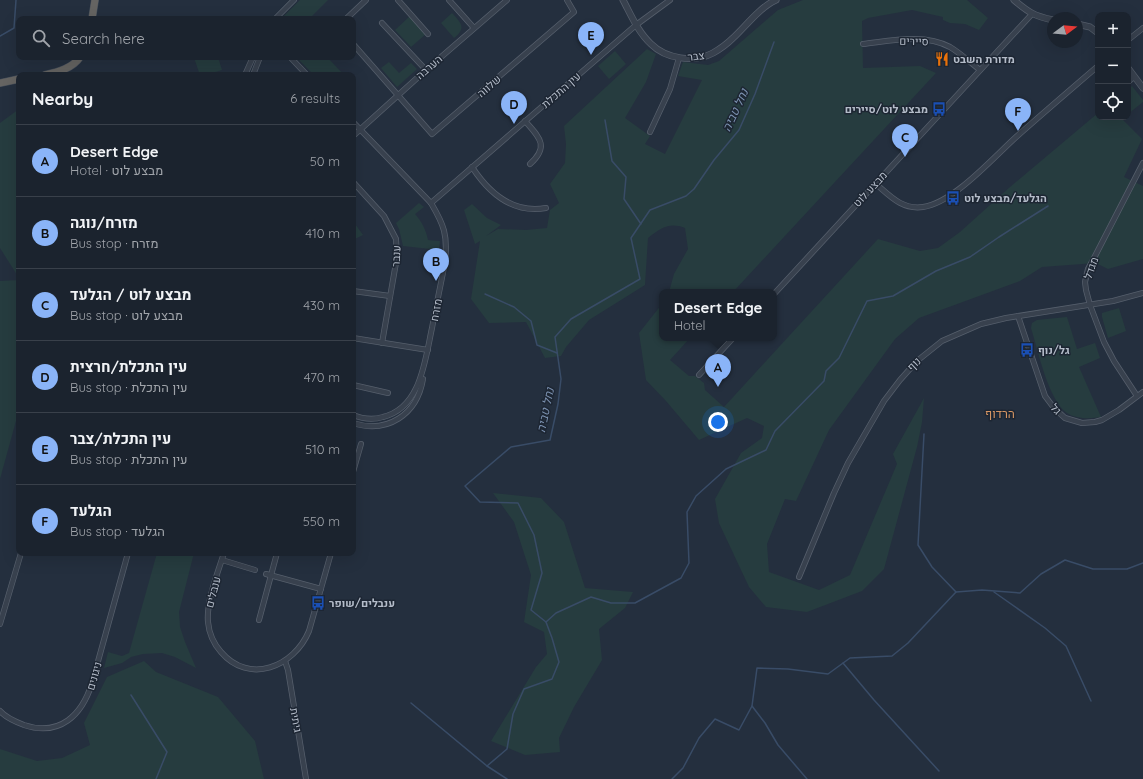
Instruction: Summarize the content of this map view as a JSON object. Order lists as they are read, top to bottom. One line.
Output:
{"streets":{"street":["סיירים","צבר","הערבה","שלווה","עין התכלת","מבצע לוט","ענבר","מגדל","מזרח","נוף","גל","ענבלים","ניגונים","גיתית"]},"crossings":[["סיירים","מבצע לוט"],["צבר","עין התכלת"],["הערבה","שלווה"],["הערבה","מזרח"],["עין התכלת","מזרח"],["מגדל","נוף"],["מגדל","גל"],["נוף","גל"],["ענבלים","גיתית"]],"districts":["הרדוף"],"water":["נחל טביה"],"places":{"restaurant":["מדורת השבט"],"bus stop":["מבצע לוט/סיירים","הגלעד/מבצע לוט","גל/נוף","ענבלים/שופר"]},"north":"right","page":{"map_buttons":["+","−"],"search":"Search here","pins":["E","D","F","C","B","A"],"heading":["Nearby","6 results"],"list":[{"mark":"A","name":"Desert Edge","note":"Hotel · מבצע לוט","value":"50 m"},{"mark":"B","name":"מזרח/נוגה","note":"Bus stop · מזרח","value":"410 m"},{"mark":"C","name":"מבצע לוט / הגלעד","note":"Bus stop · מבצע לוט","value":"430 m"},{"mark":"D","name":"עין התכלת/חרצית","note":"Bus stop · עין התכלת","value":"470 m"},{"mark":"E","name":"עין התכלת/צבר","note":"Bus stop · עין התכלת","value":"510 m"},{"mark":"F","name":"הגלעד","note":"Bus stop · הגלעד","value":"550 m"}],"popup":["Desert Edge","Hotel"]}}
